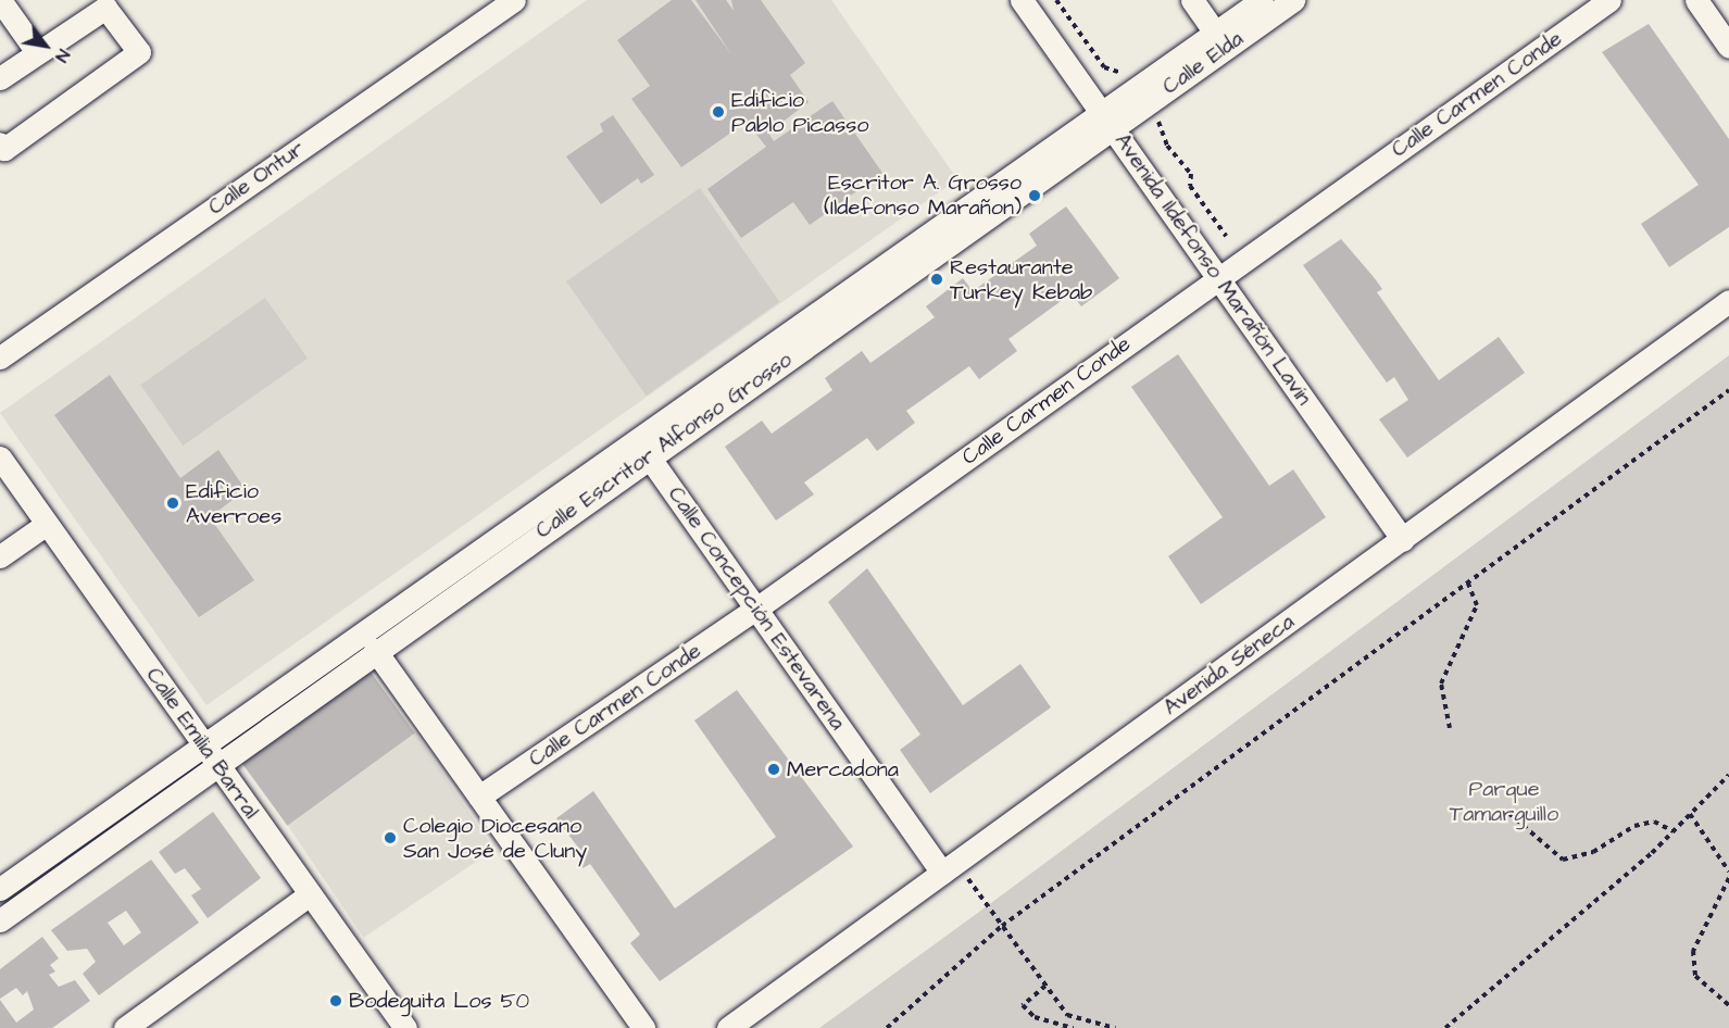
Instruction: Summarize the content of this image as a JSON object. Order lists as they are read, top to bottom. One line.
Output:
{"streets":{"street":["Calle Elda","Calle Carmen Conde","Calle Ontur","Avenida Ildefonso Marañón Lavín","Calle Escritor Alfonso Grosso","Calle Concepción Estevarena","Avenida Séneca","Calle Emilia Barral"]},"crossings":[["Calle Elda","Avenida Ildefonso Marañón Lavín"],["Calle Elda","Calle Escritor Alfonso Grosso"],["Calle Carmen Conde","Avenida Ildefonso Marañón Lavín"],["Calle Carmen Conde","Calle Concepción Estevarena"],["Avenida Ildefonso Marañón Lavín","Calle Escritor Alfonso Grosso"],["Avenida Ildefonso Marañón Lavín","Avenida Séneca"],["Calle Escritor Alfonso Grosso","Calle Concepción Estevarena"],["Calle Escritor Alfonso Grosso","Calle Emilia Barral"],["Calle Concepción Estevarena","Avenida Séneca"]],"parks":["Parque Tamarguillo"],"places":["Edificio Pablo Picasso","Escritor A. Grosso (Ildefonso Marañon)","Restaurante Turkey Kebab","Edificio Averroes","Mercadona","Colegio Diocesano San José de Cluny","Bodeguita Los 50"],"north":"bottom right"}
